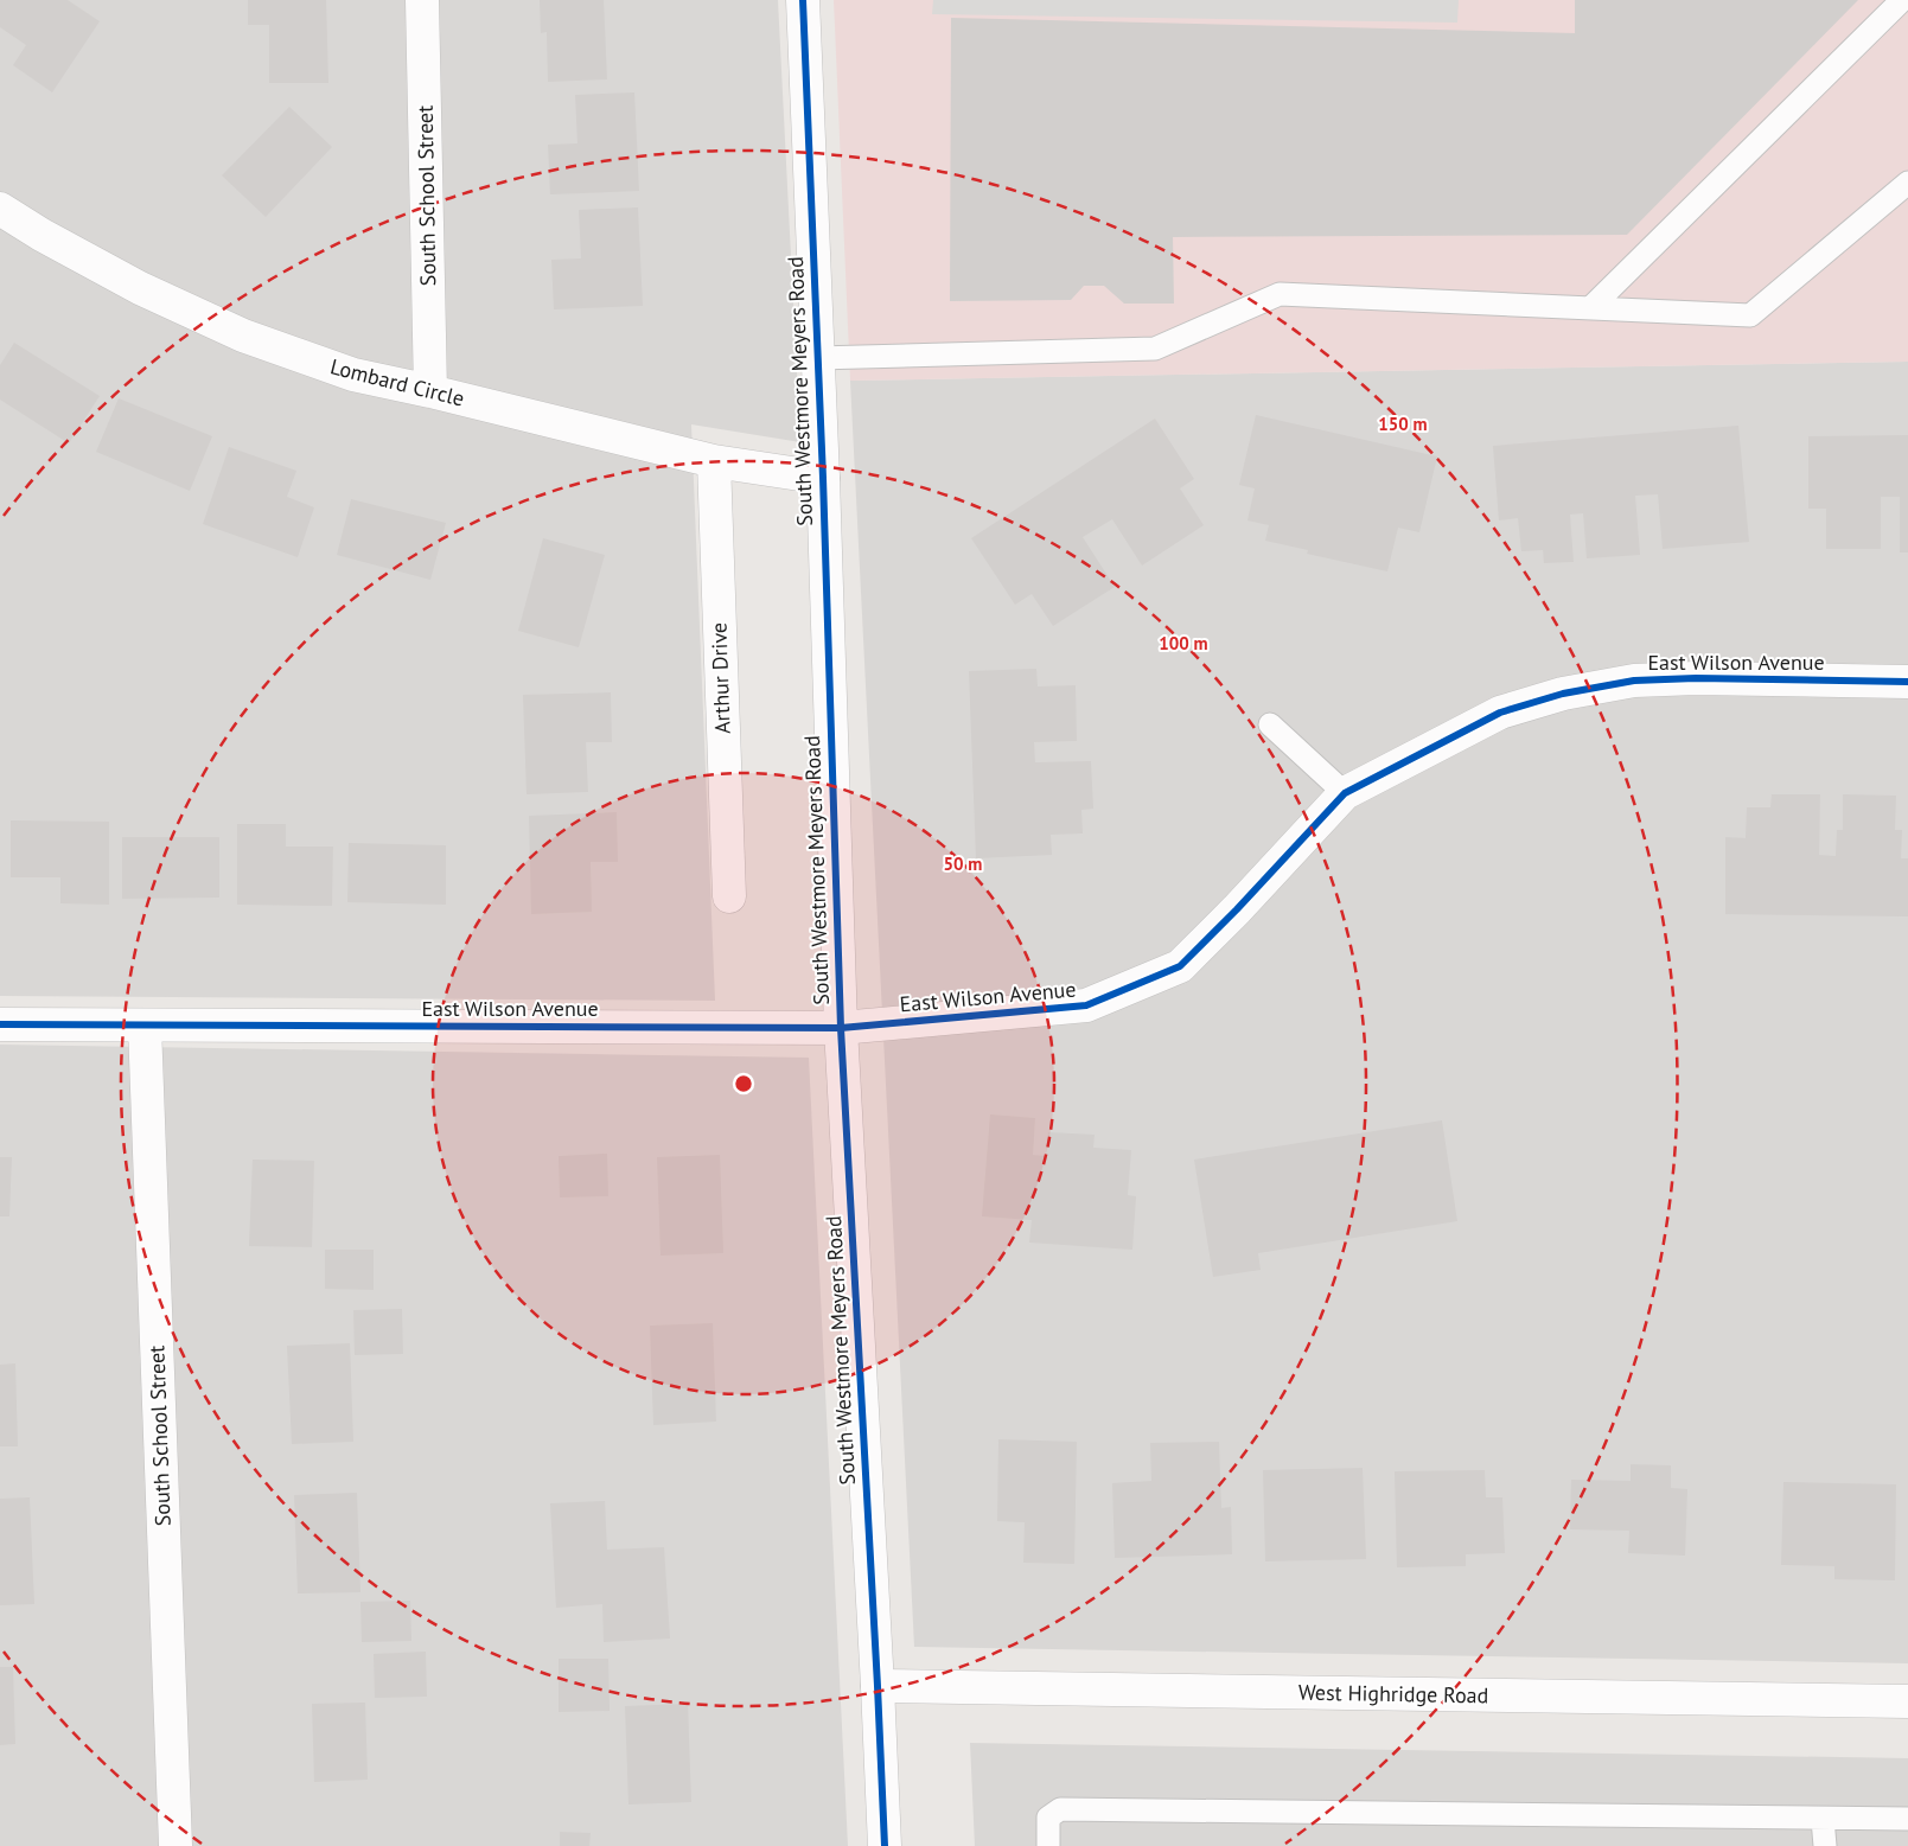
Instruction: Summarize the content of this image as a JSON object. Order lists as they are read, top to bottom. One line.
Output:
{"streets":{"street":["South School Street","Lombard Circle","South Westmore Meyers Road","East Wilson Avenue","Arthur Drive","West Highridge Road"]},"crossings":[["South School Street","Lombard Circle"],["South School Street","East Wilson Avenue"],["Lombard Circle","South Westmore Meyers Road"],["Lombard Circle","Arthur Drive"],["South Westmore Meyers Road","East Wilson Avenue"],["South Westmore Meyers Road","West Highridge Road"]],"rings":["150 m","100 m","50 m"]}
